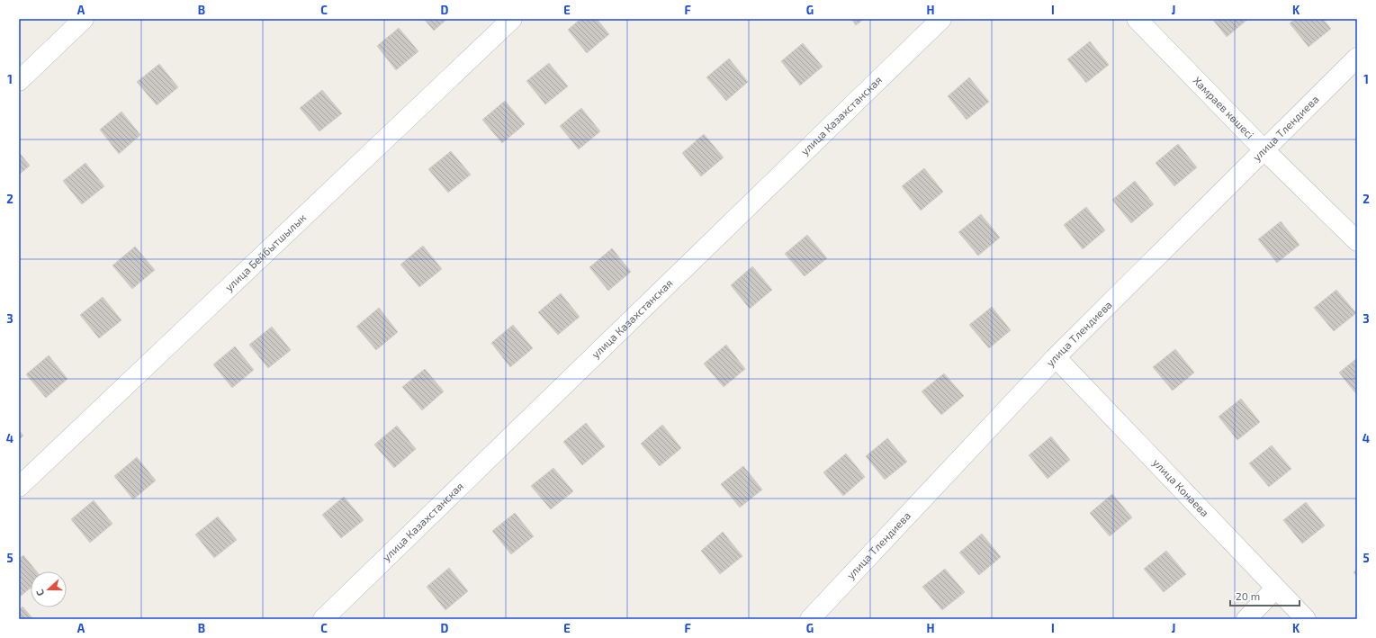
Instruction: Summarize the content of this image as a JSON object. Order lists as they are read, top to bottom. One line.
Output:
{"streets":{"street":["Хамраев көшесі","улица Казахстанская","улица Тлендиева","улица Бейбытшылык","улица Конаева"]},"crossings":[["Хамраев көшесі","улица Тлендиева"],["улица Тлендиева","улица Конаева"]],"scale_bar":"20 m","north":"left","grid":{"columns":["A","B","C","D","E","F","G","H","I","J","K"],"rows":["1","2","3","4","5"]}}
